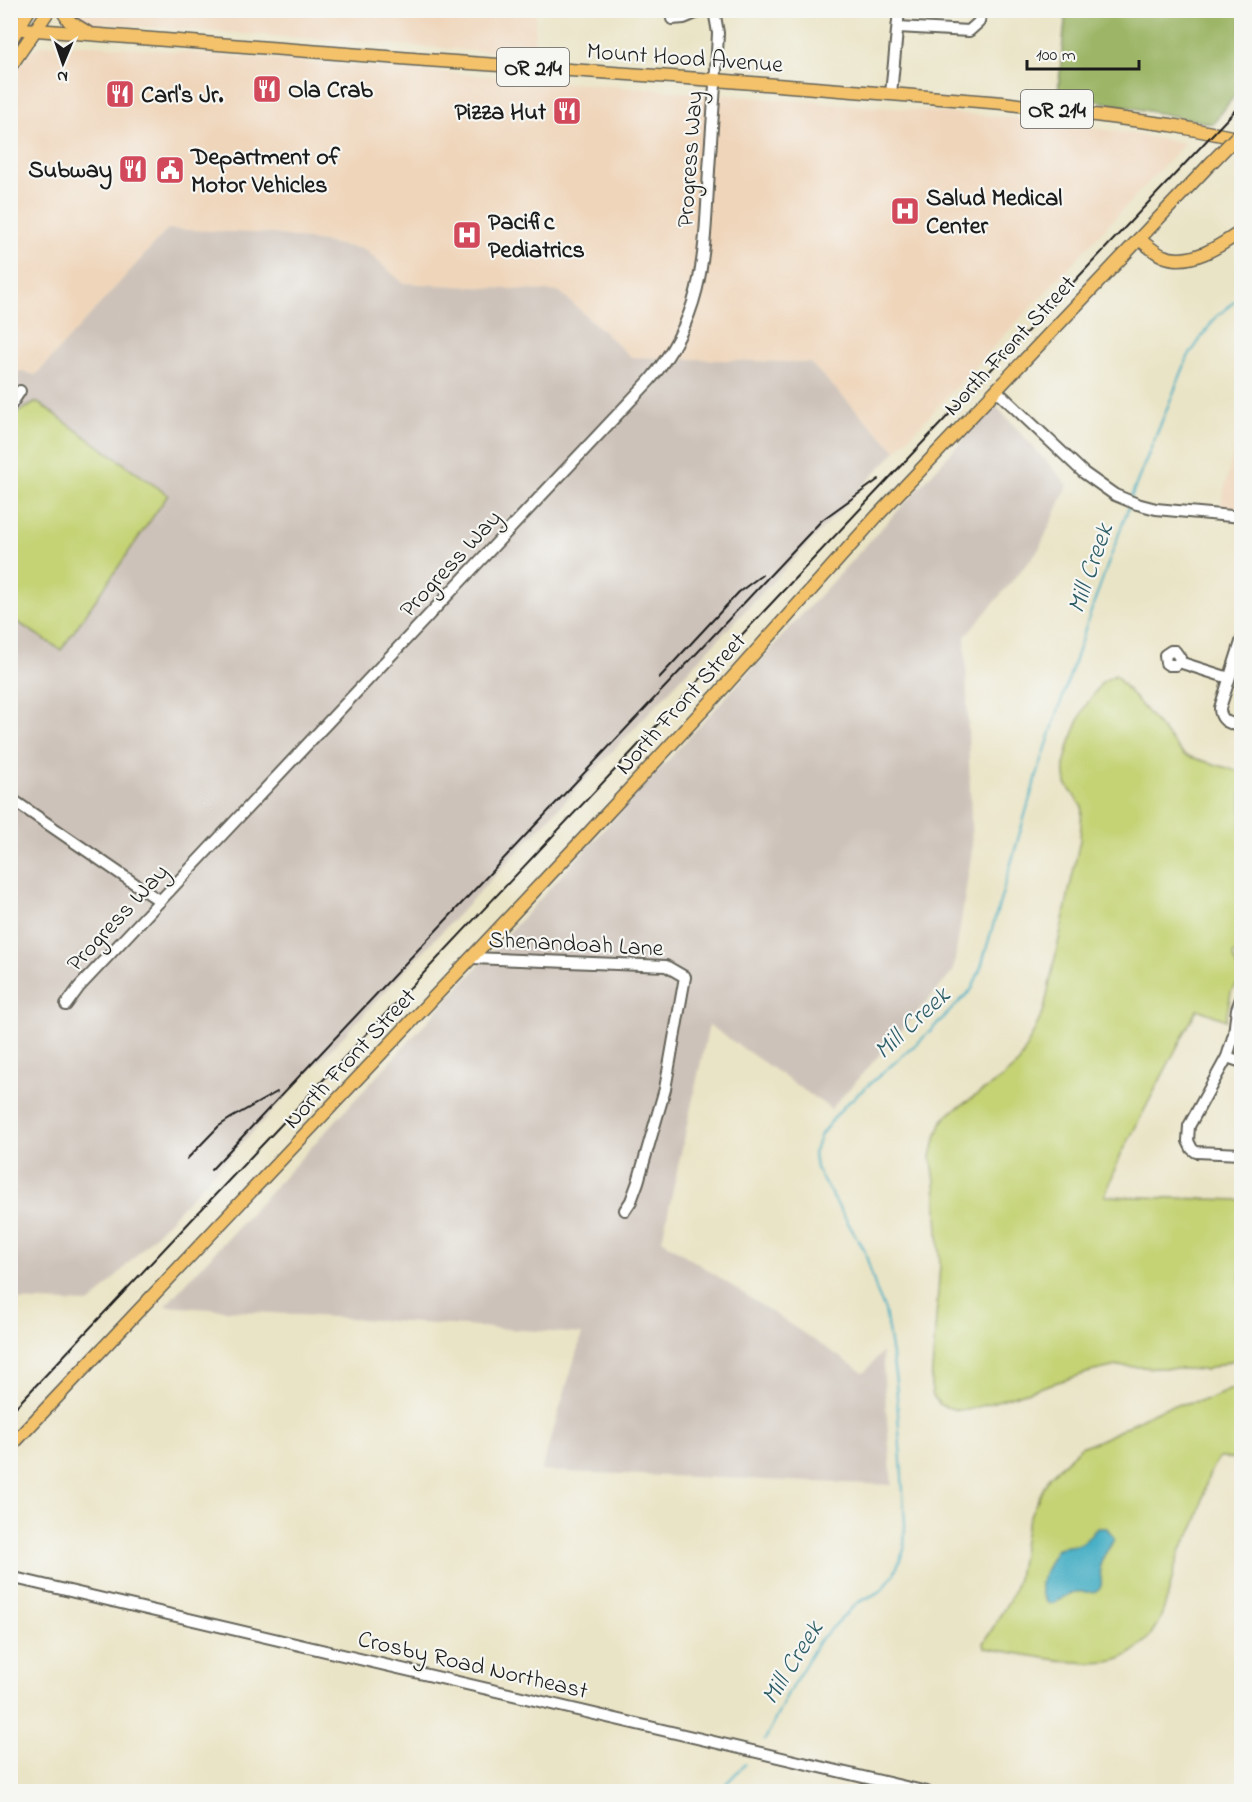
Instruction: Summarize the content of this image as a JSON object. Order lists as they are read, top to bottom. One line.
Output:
{"streets":{"main road":["Mount Hood Avenue","OR 214","North Front Street"],"street":["Progress Way","Shenandoah Lane","Crosby Road Northeast"]},"crossings":[["Mount Hood Avenue","OR 214"],["Mount Hood Avenue","Progress Way"],["North Front Street","Shenandoah Lane"]],"water":["Mill Creek"],"places":{"restaurant":["Ola Crab","Carl's Jr.","Pizza Hut","Subway"],"public building":["Department of Motor Vehicles"],"hospital":["Salud Medical Center","Pacific Pediatrics"]},"scale_bar":"100 m","north":"bottom"}
